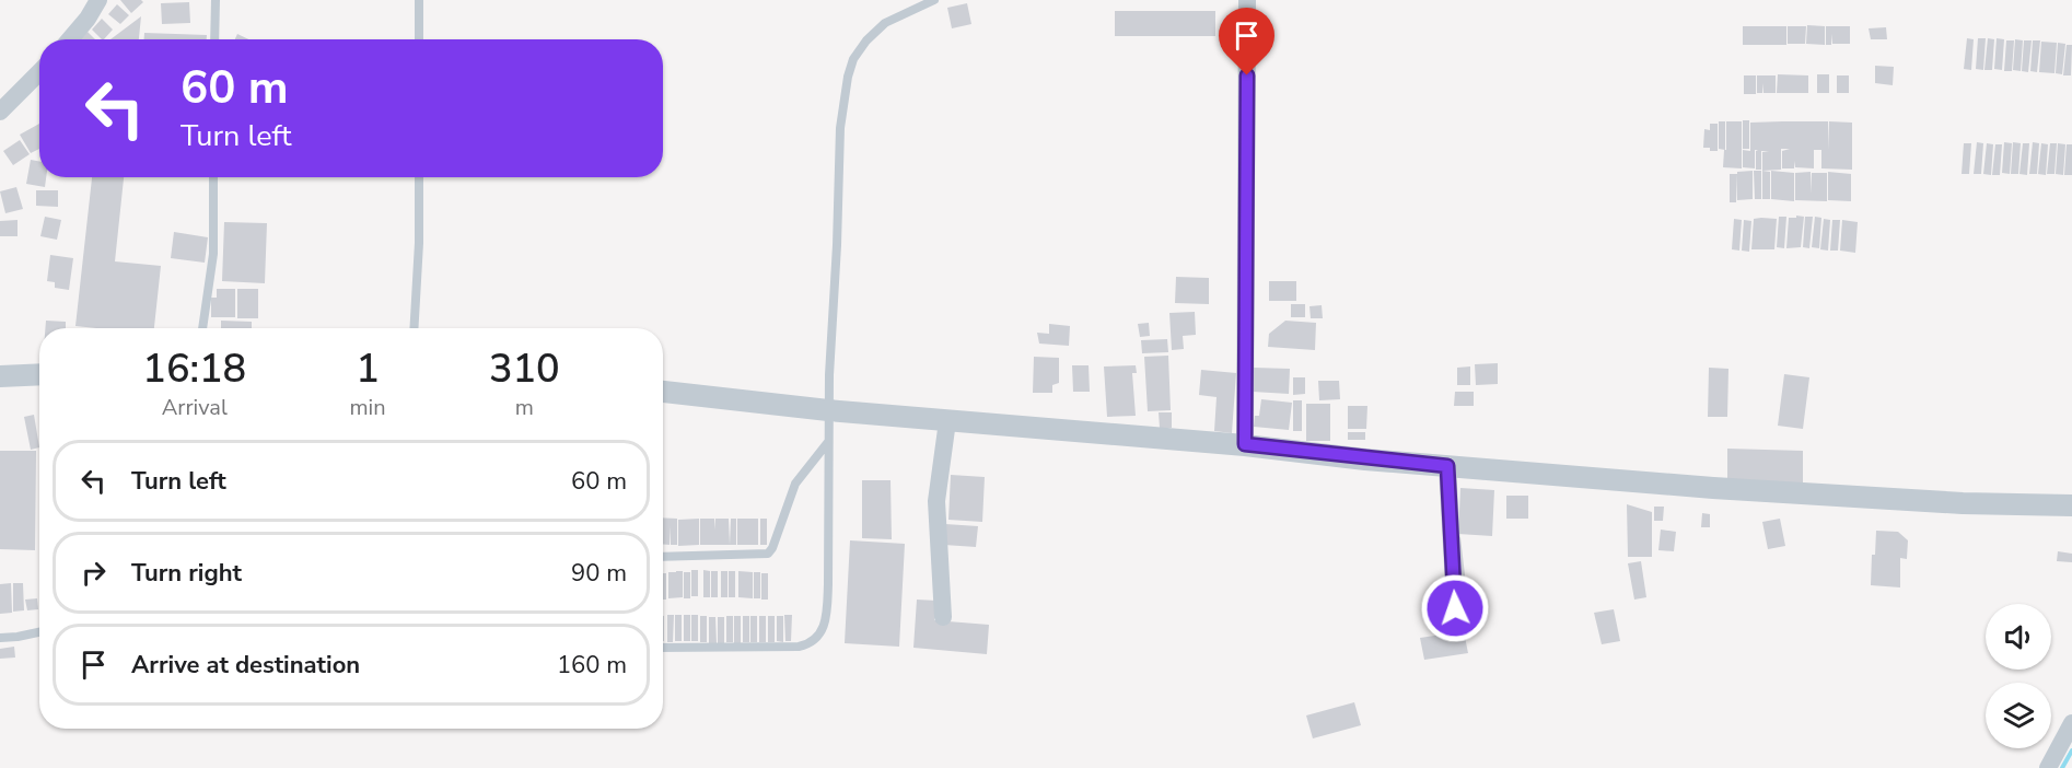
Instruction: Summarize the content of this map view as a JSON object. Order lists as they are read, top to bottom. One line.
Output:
{"page":{"turn":["60 m","Turn left"],"eta":["16:18","Arrival","1","min","310","m"],"list":[{"name":"Turn left","value":"60 m"},{"name":"Turn right","value":"90 m"},{"name":"Arrive at destination","value":"160 m"}]}}
